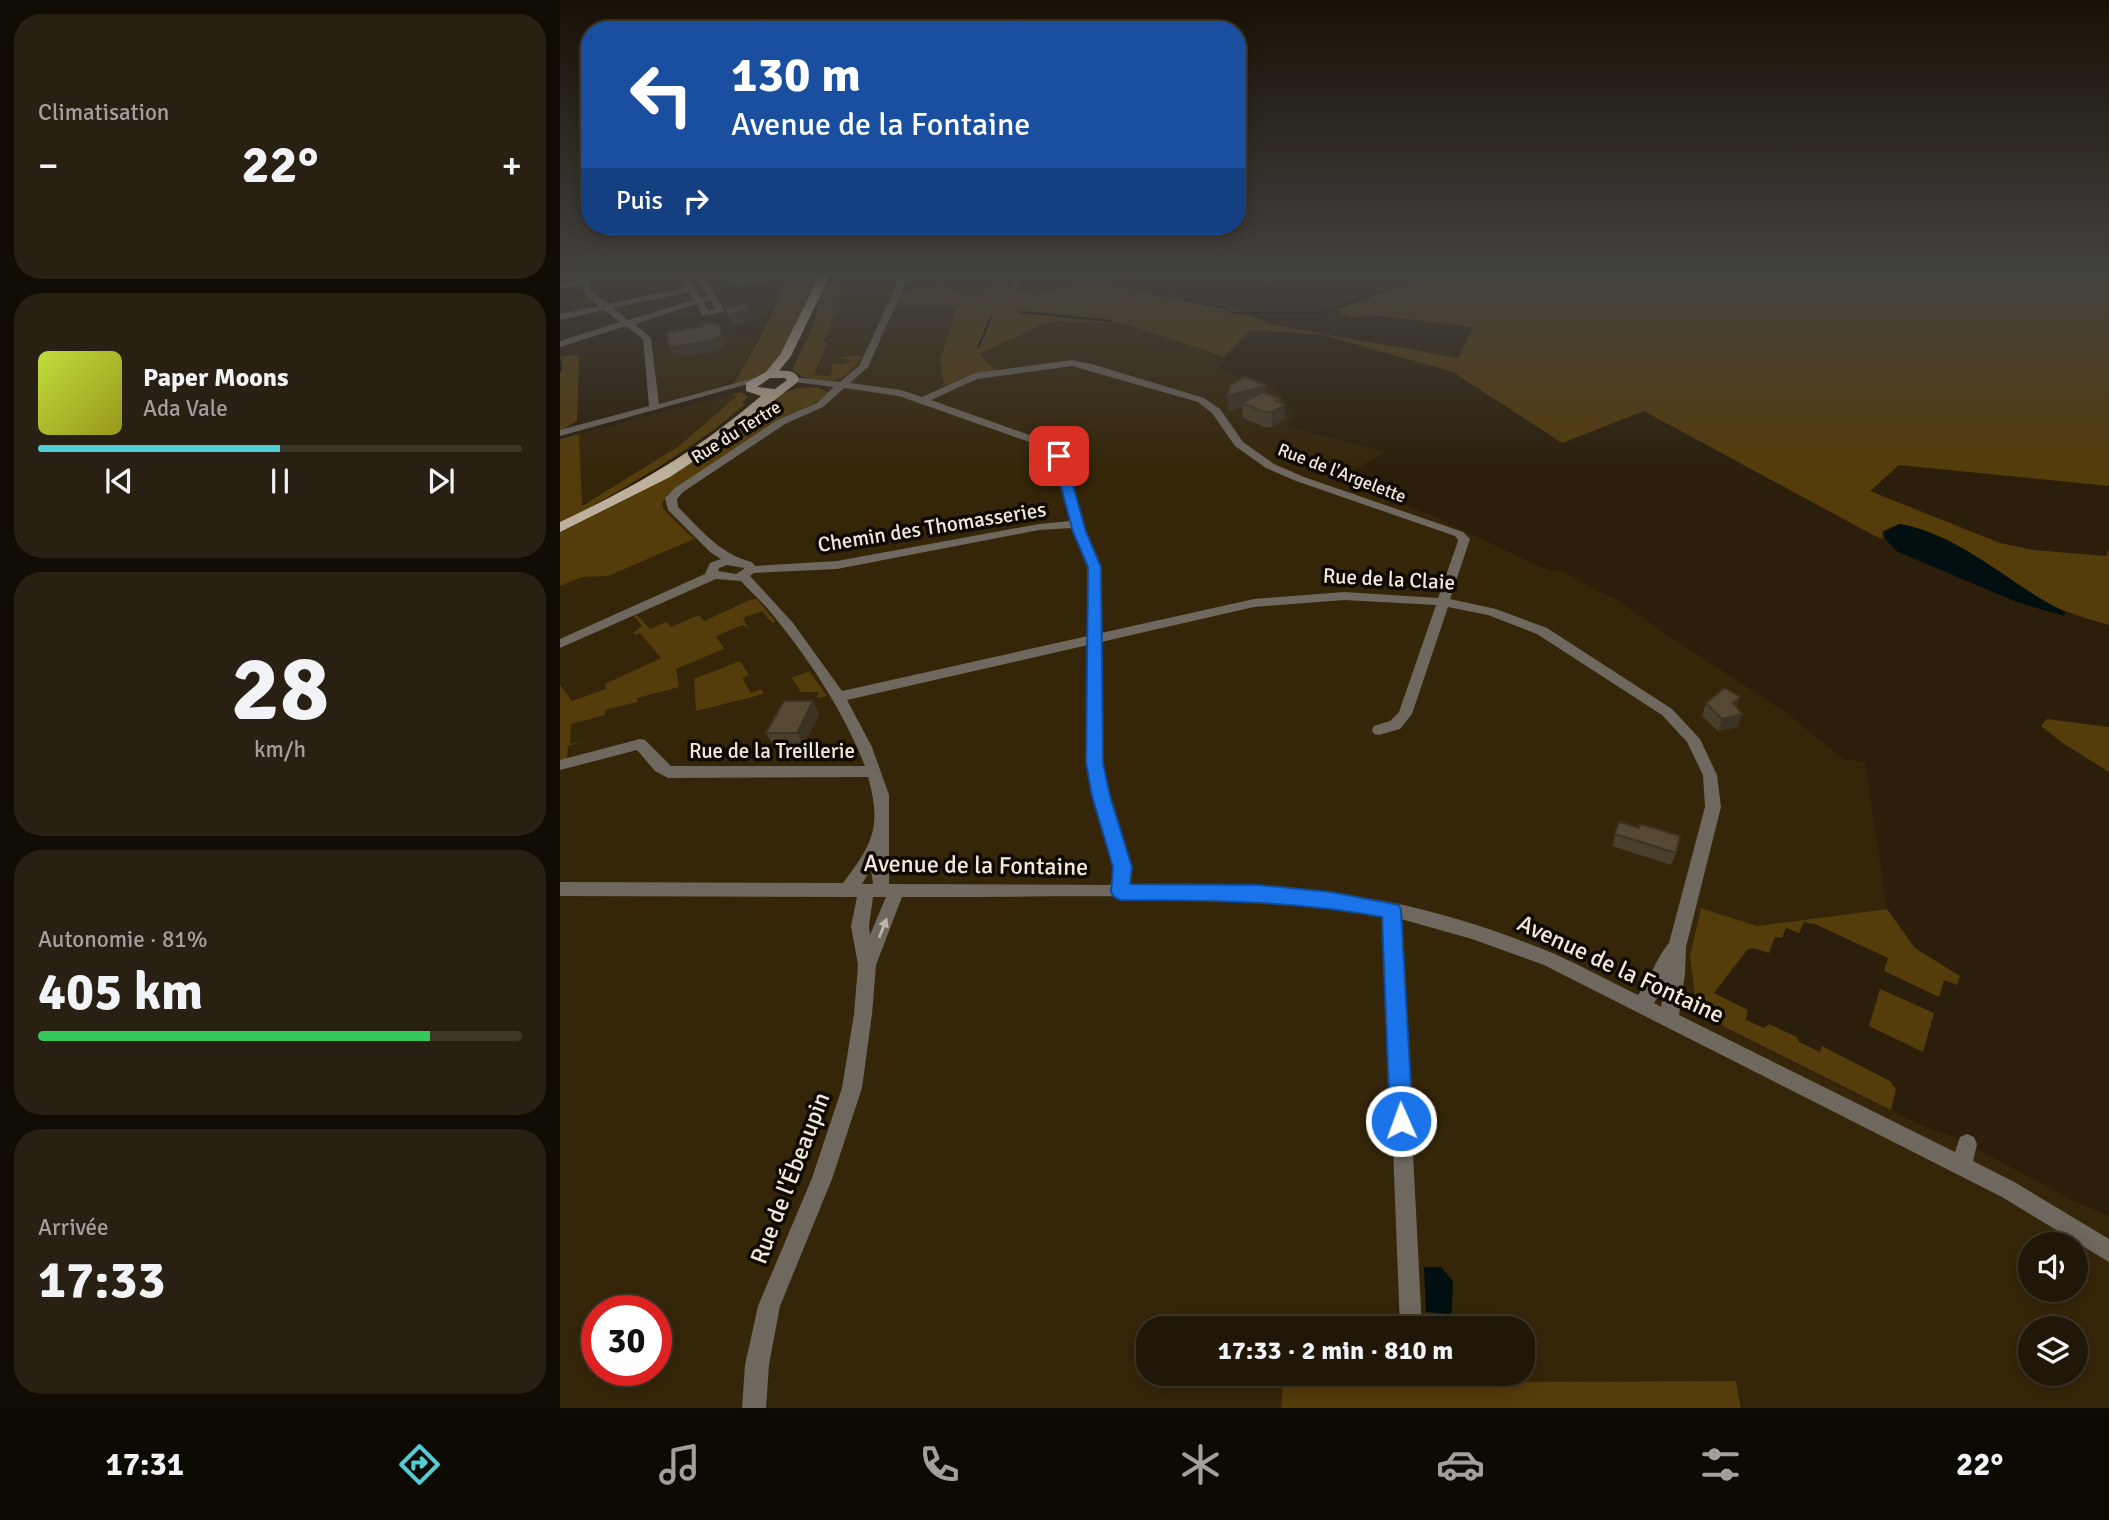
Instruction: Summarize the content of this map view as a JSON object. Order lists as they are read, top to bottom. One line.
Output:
{"streets":{"street":["Rue du Tertre","Rue de l'Argelette","Chemin des Thomasseries","Rue de la Claie","Rue de la Treillerie","Avenue de la Fontaine","Rue de l'Ébeaupin"]},"crossings":[["Rue du Tertre","Chemin des Thomasseries"],["Rue de l'Argelette","Rue de la Claie"],["Rue de la Claie","Avenue de la Fontaine"],["Avenue de la Fontaine","Rue de l'Ébeaupin"]],"page":{"tile":["Climatisation",["28","km/h"],["Autonomie · 81%","405 km"],["Arrivée","17:33"]],"turn":["130 m","Avenue de la Fontaine"],"heat":["−","22°","+"],"then":"Puis","song":["Paper Moons","Ada Vale"],"limit":"30","trip":"17:33 · 2 min · 810 m","tabs":["17:31","22°"]}}
